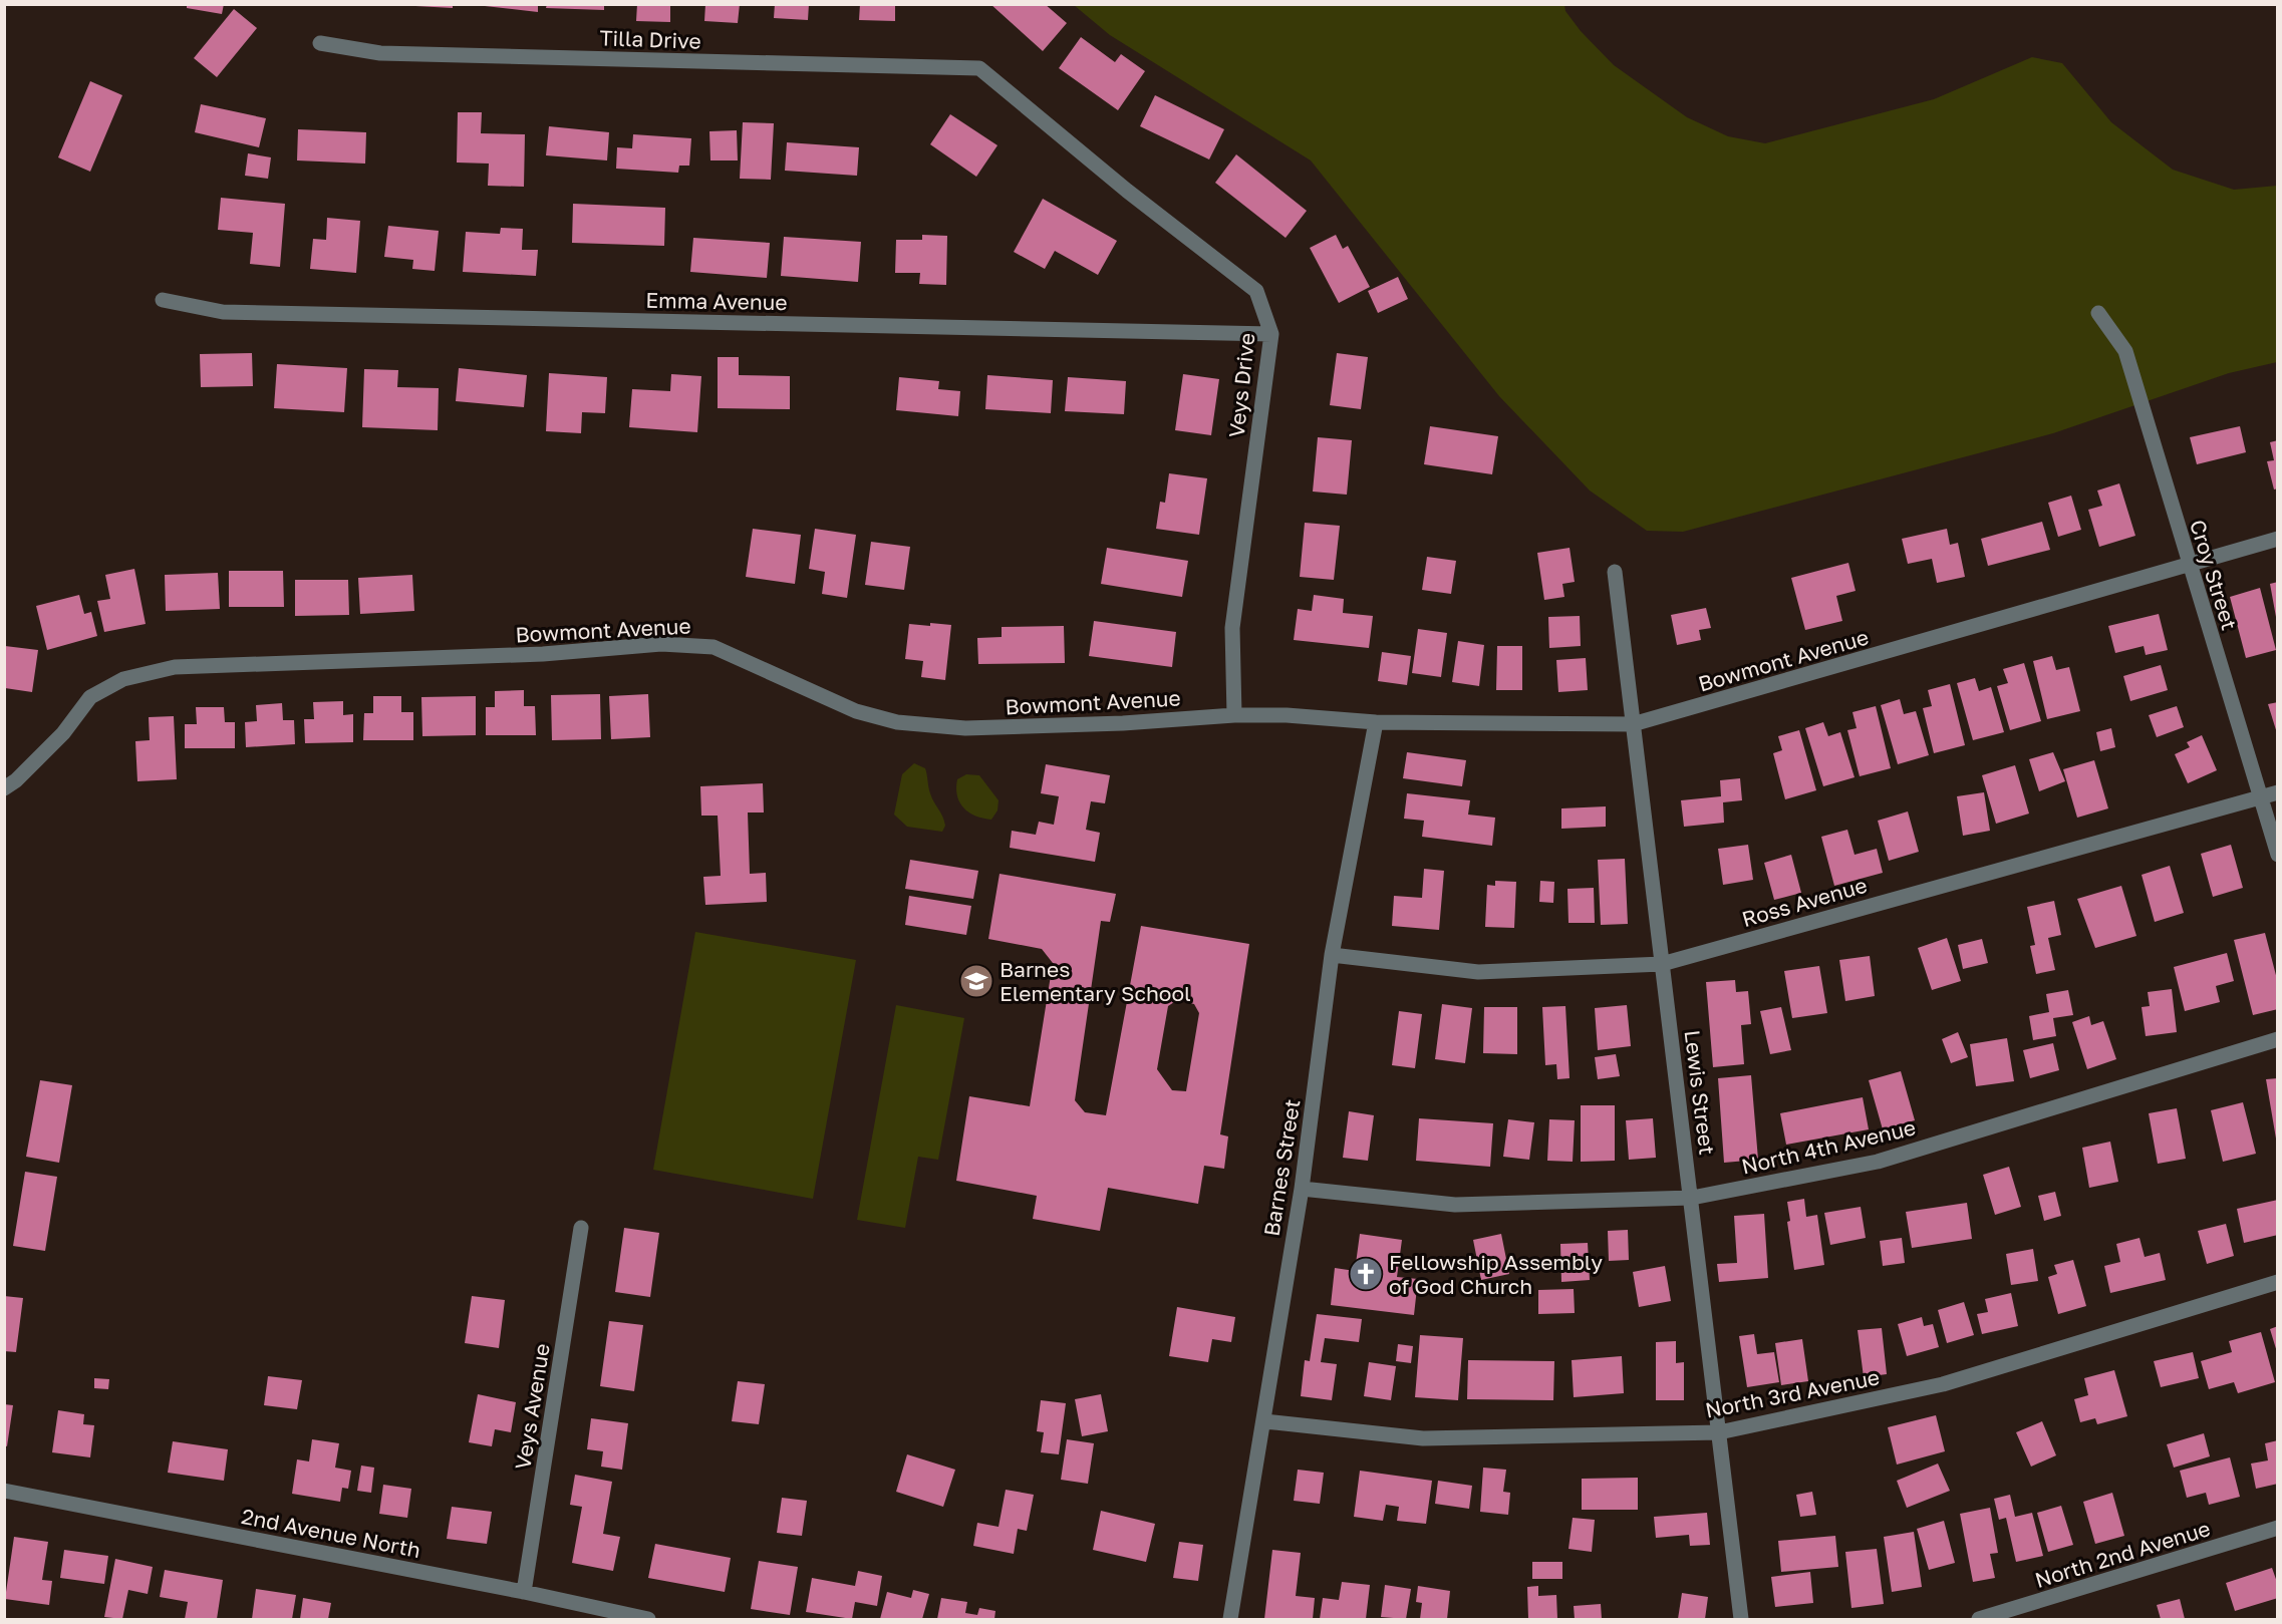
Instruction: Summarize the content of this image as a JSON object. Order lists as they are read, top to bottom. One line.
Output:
{"streets":{"street":["Tilla Drive","Emma Avenue","Veys Drive","Croy Street","Bowmont Avenue","Ross Avenue","Lewis Street","North 4th Avenue","Barnes Street","North 3rd Avenue","Veys Avenue","2nd Avenue North","North 2nd Avenue"]},"crossings":[["Tilla Drive","Veys Drive"],["Emma Avenue","Veys Drive"],["Veys Drive","Bowmont Avenue"],["Croy Street","Bowmont Avenue"],["Croy Street","Ross Avenue"],["Bowmont Avenue","Lewis Street"],["Bowmont Avenue","Barnes Street"],["Ross Avenue","Lewis Street"],["Ross Avenue","Barnes Street"],["Lewis Street","North 4th Avenue"],["Lewis Street","North 3rd Avenue"],["North 4th Avenue","Barnes Street"],["Barnes Street","North 3rd Avenue"],["Veys Avenue","2nd Avenue North"]],"places":{"school or university":["Barnes Elementary School"],"church":["Fellowship Assembly of God Church"]}}
